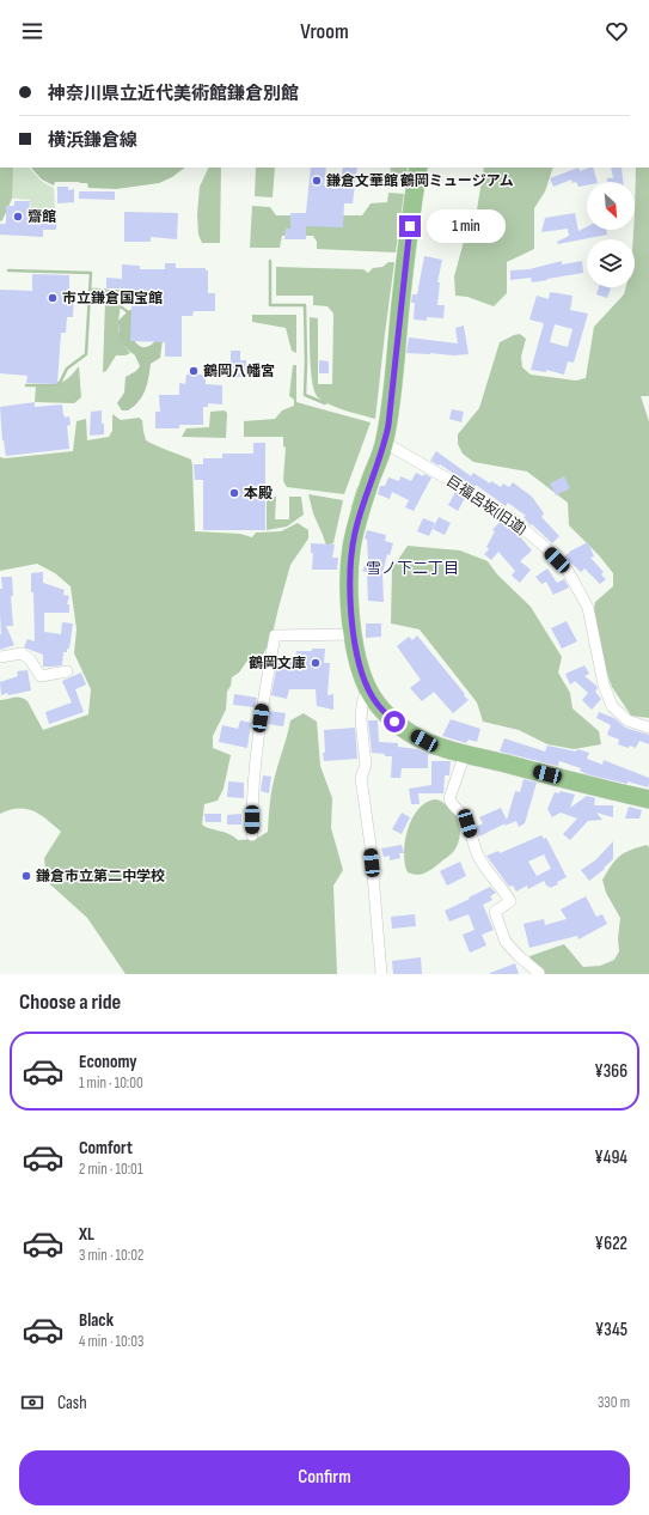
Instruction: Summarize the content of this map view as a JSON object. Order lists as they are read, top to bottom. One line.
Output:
{"streets":{"street":["巨福呂坂(旧道)"]},"districts":["雪ノ下二丁目"],"places":["鎌倉文華館 鶴岡ミュージアム","齋館","市立鎌倉国宝館","鶴岡八幡宮","本殿","鶴岡文庫","鎌倉市立第二中学校"],"north":"bottom right","page":{"header":"Vroom","banner":["神奈川県立近代美術館鎌倉別館","横浜鎌倉線"],"bubble":"1 min","heading":"Choose a ride","list":[{"name":"Economy","note":"1 min · 10:00","value":"¥366"},{"name":"Comfort","note":"2 min · 10:01","value":"¥494"},{"name":"XL","note":"3 min · 10:02","value":"¥622"},{"name":"Black","note":"4 min · 10:03","value":"¥345"}],"pay":["Cash","330 m"],"buttons":"Confirm"}}
